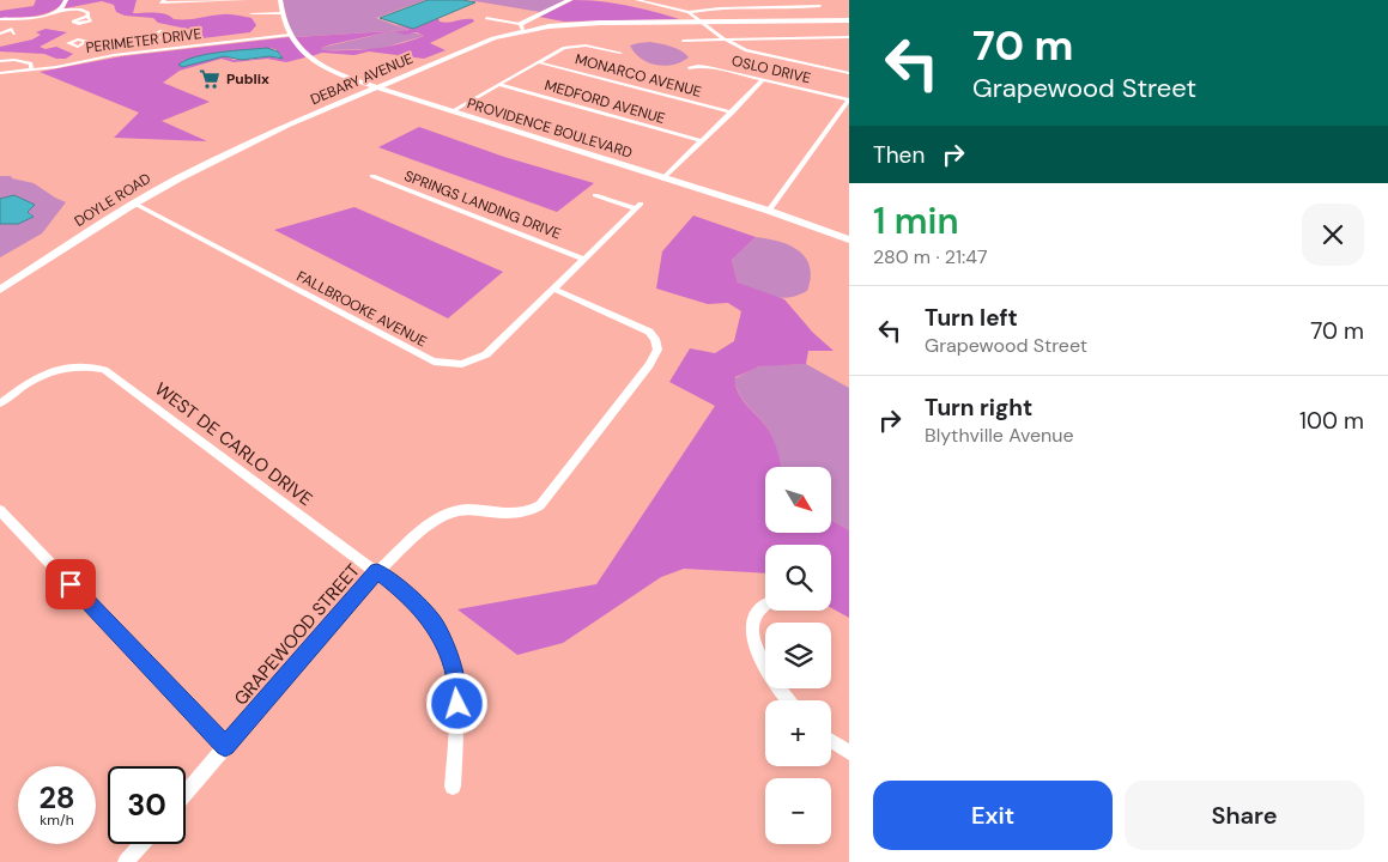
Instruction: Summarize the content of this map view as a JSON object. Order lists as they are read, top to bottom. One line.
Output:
{"streets":{"main road":["DEBARY AVENUE","PROVIDENCE BOULEVARD","DOYLE ROAD"],"street":["PERIMETER DRIVE","OSLO DRIVE","MONARCO AVENUE","MEDFORD AVENUE","SPRINGS LANDING DRIVE","FALLBROOKE AVENUE","WEST DE CARLO DRIVE","GRAPEWOOD STREET"]},"crossings":[["PERIMETER DRIVE","PROVIDENCE BOULEVARD"],["DEBARY AVENUE","PROVIDENCE BOULEVARD"],["DEBARY AVENUE","DOYLE ROAD"],["DOYLE ROAD","FALLBROOKE AVENUE"],["SPRINGS LANDING DRIVE","FALLBROOKE AVENUE"],["FALLBROOKE AVENUE","GRAPEWOOD STREET"],["WEST DE CARLO DRIVE","GRAPEWOOD STREET"]],"places":{"supermarket":["Publix"]},"north":"bottom right","page":{"turn":["70 m","Grapewood Street"],"then":"Then","heading":["1 min","280 m · 21:47"],"list":[{"name":"Turn left","note":"Grapewood Street","value":"70 m"},{"name":"Turn right","note":"Blythville Avenue","value":"100 m"}],"map_buttons":["+","−"],"speed":"28 km/h","limit":"30","buttons":["Exit","Share"]}}
